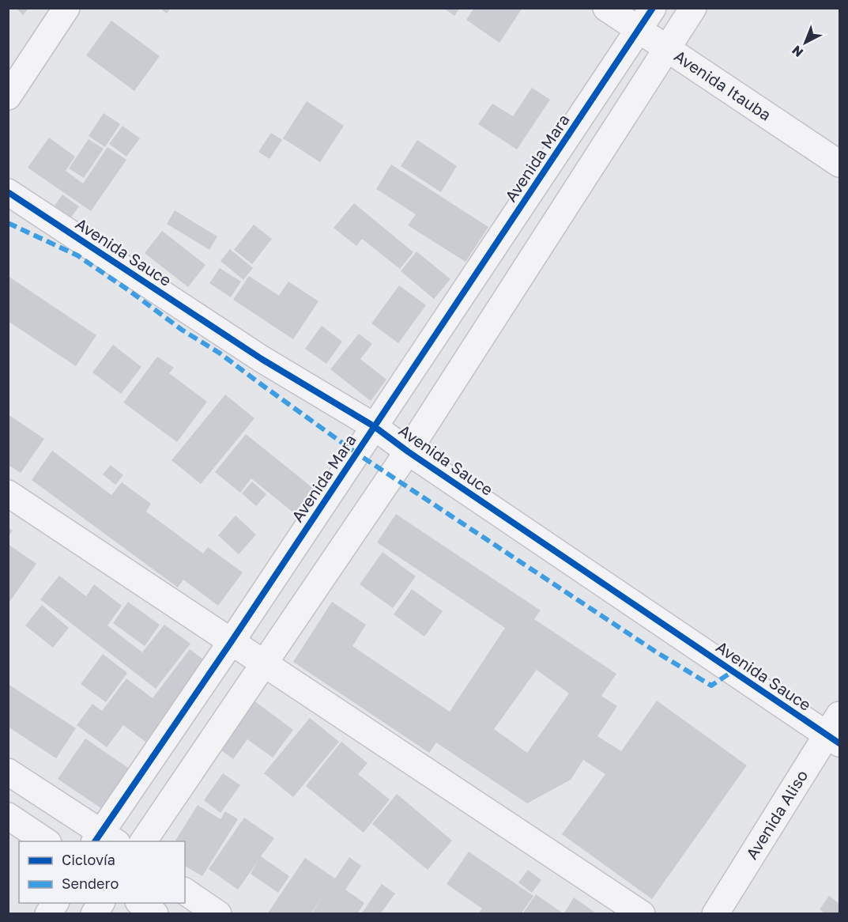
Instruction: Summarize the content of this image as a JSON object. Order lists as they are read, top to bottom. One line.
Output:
{"streets":{"street":["Avenida Itauba","Avenida Mara","Avenida Sauce","Avenida Aliso"]},"crossings":[["Avenida Itauba","Avenida Mara"],["Avenida Mara","Avenida Sauce"],["Avenida Sauce","Avenida Aliso"]],"legend":["Ciclovía","Sendero"],"north":"bottom left"}
